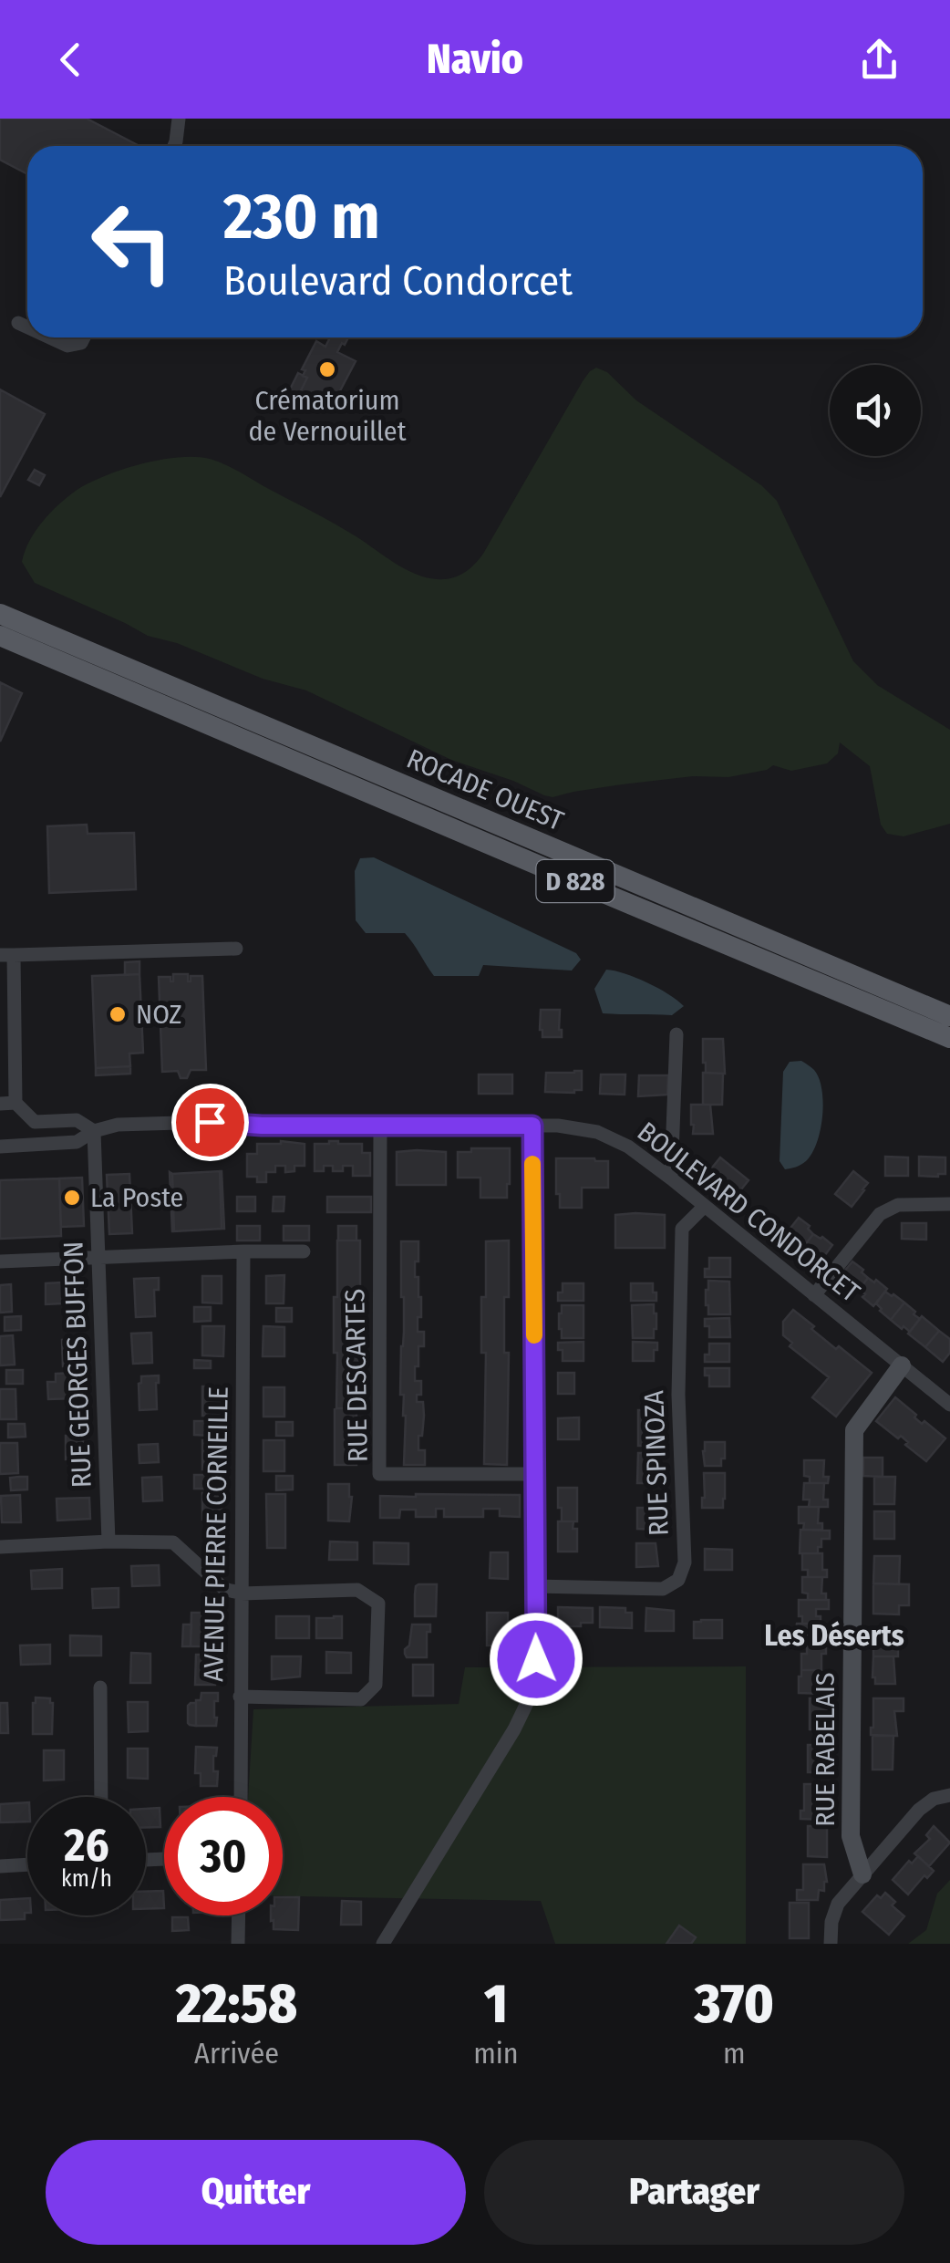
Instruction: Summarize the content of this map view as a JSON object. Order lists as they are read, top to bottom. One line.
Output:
{"streets":{"main road":["ROCADE OUEST","D 828"],"street":["BOULEVARD CONDORCET","RUE GEORGES BUFFON","RUE DESCARTES","RUE SPINOZA","AVENUE PIERRE CORNEILLE","RUE RABELAIS"]},"crossings":[["BOULEVARD CONDORCET","RUE GEORGES BUFFON"],["BOULEVARD CONDORCET","RUE DESCARTES"],["BOULEVARD CONDORCET","RUE SPINOZA"],["BOULEVARD CONDORCET","RUE RABELAIS"]],"districts":["Les Déserts"],"places":["Crématorium de Vernouillet","NOZ","La Poste"],"page":{"header":"Navio","turn":["230 m","Boulevard Condorcet"],"speed":"26 km/h","limit":"30","eta":["22:58","Arrivée","1","min","370","m"],"buttons":["Quitter","Partager"]}}
